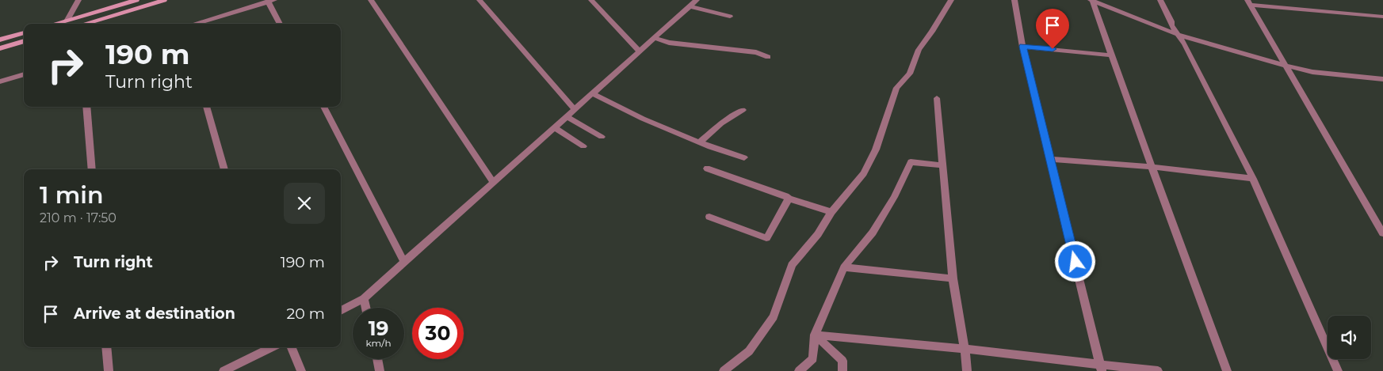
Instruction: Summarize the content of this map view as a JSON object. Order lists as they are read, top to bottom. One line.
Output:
{"page":{"turn":["190 m","Turn right"],"heading":["1 min","210 m · 17:50"],"list":[{"name":"Turn right","value":"190 m"},{"name":"Arrive at destination","value":"20 m"}],"speed":"19 km/h","limit":"30"}}
